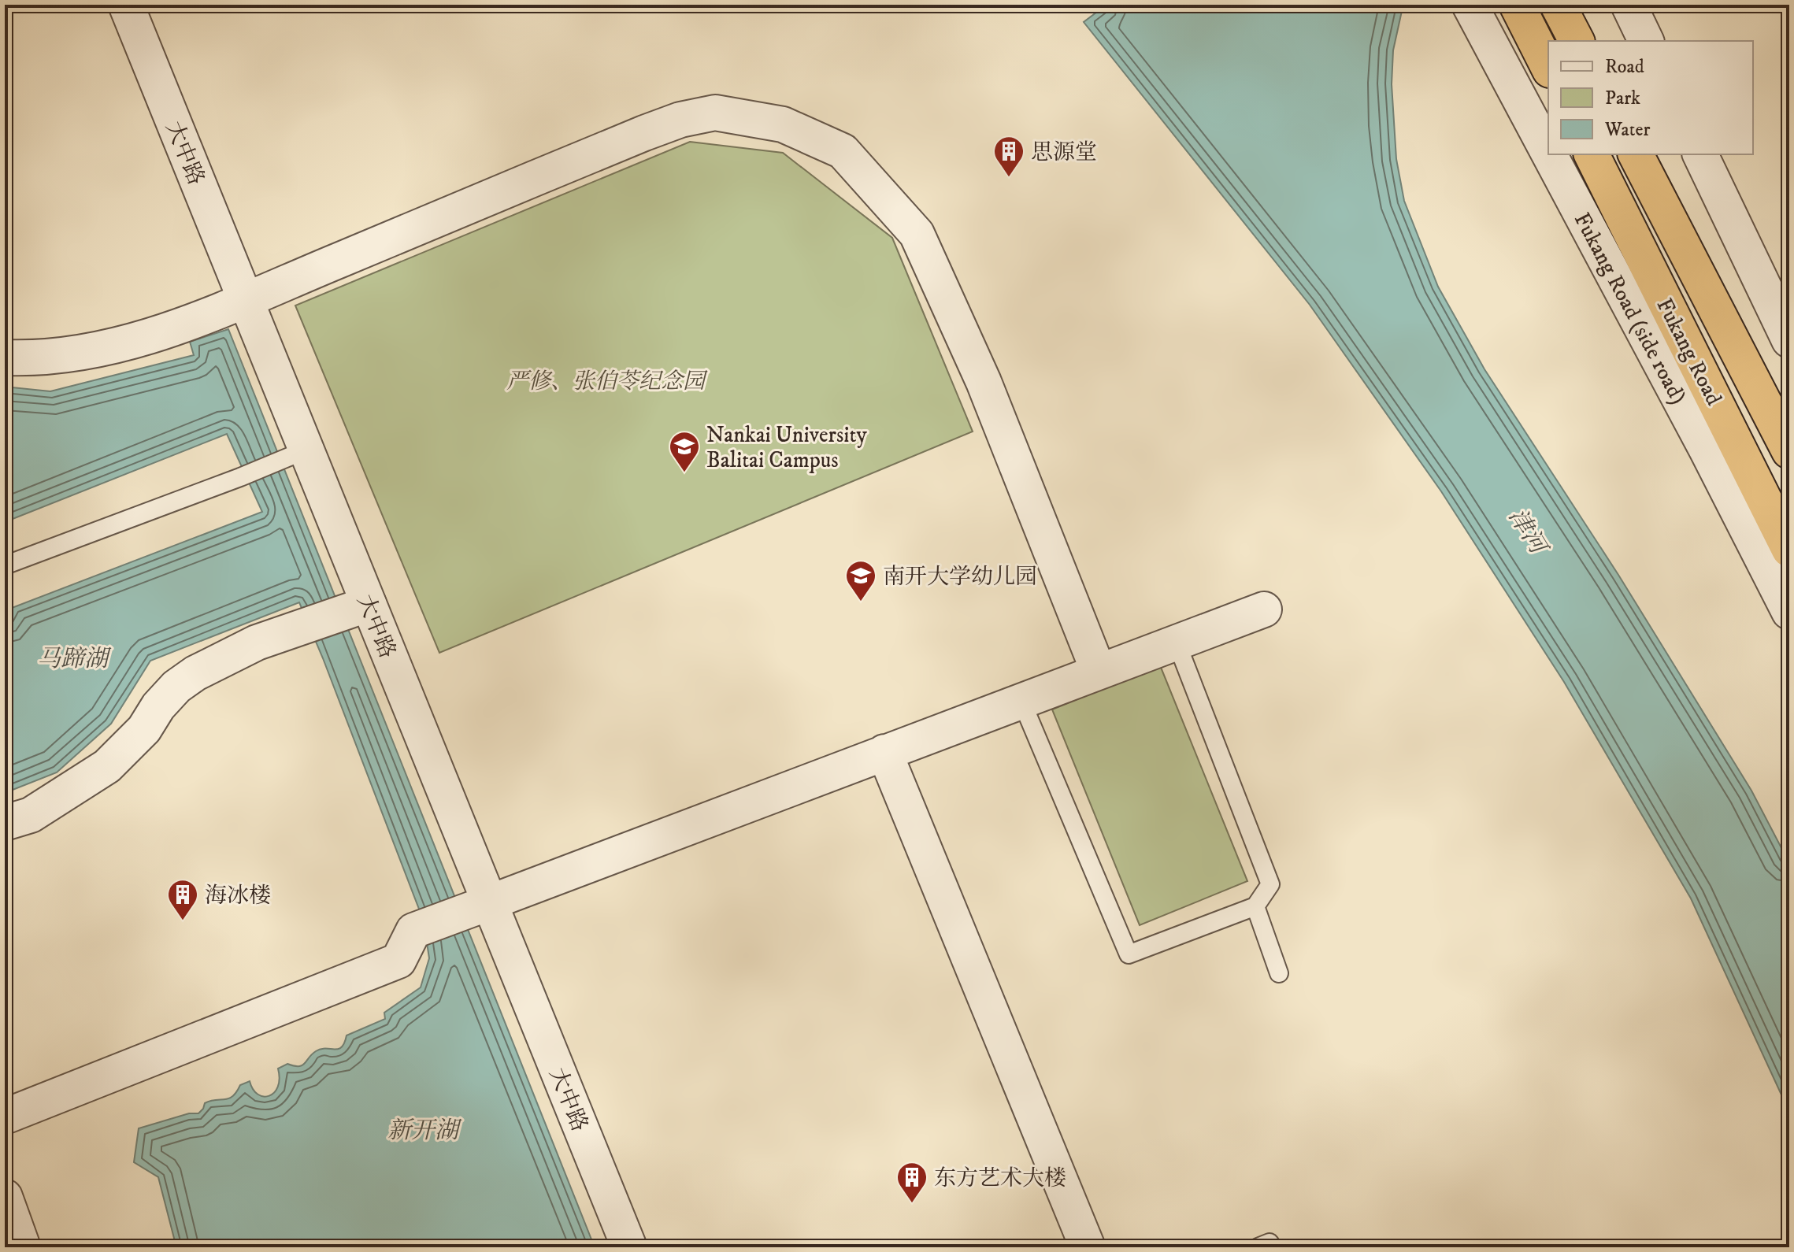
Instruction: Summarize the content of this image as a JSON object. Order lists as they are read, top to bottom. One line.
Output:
{"streets":{"highway":["Fukang Road"],"street":["大中路","Fukang Road (side road)"]},"water":["津河","马蹄湖","新开湖"],"parks":["严修、张伯苓纪念园"],"places":{"building":["思源堂","海冰楼","东方艺术大楼"],"school or university":["Nankai University Balitai Campus","南开大学幼儿园"]},"legend":["Road","Park","Water"]}
